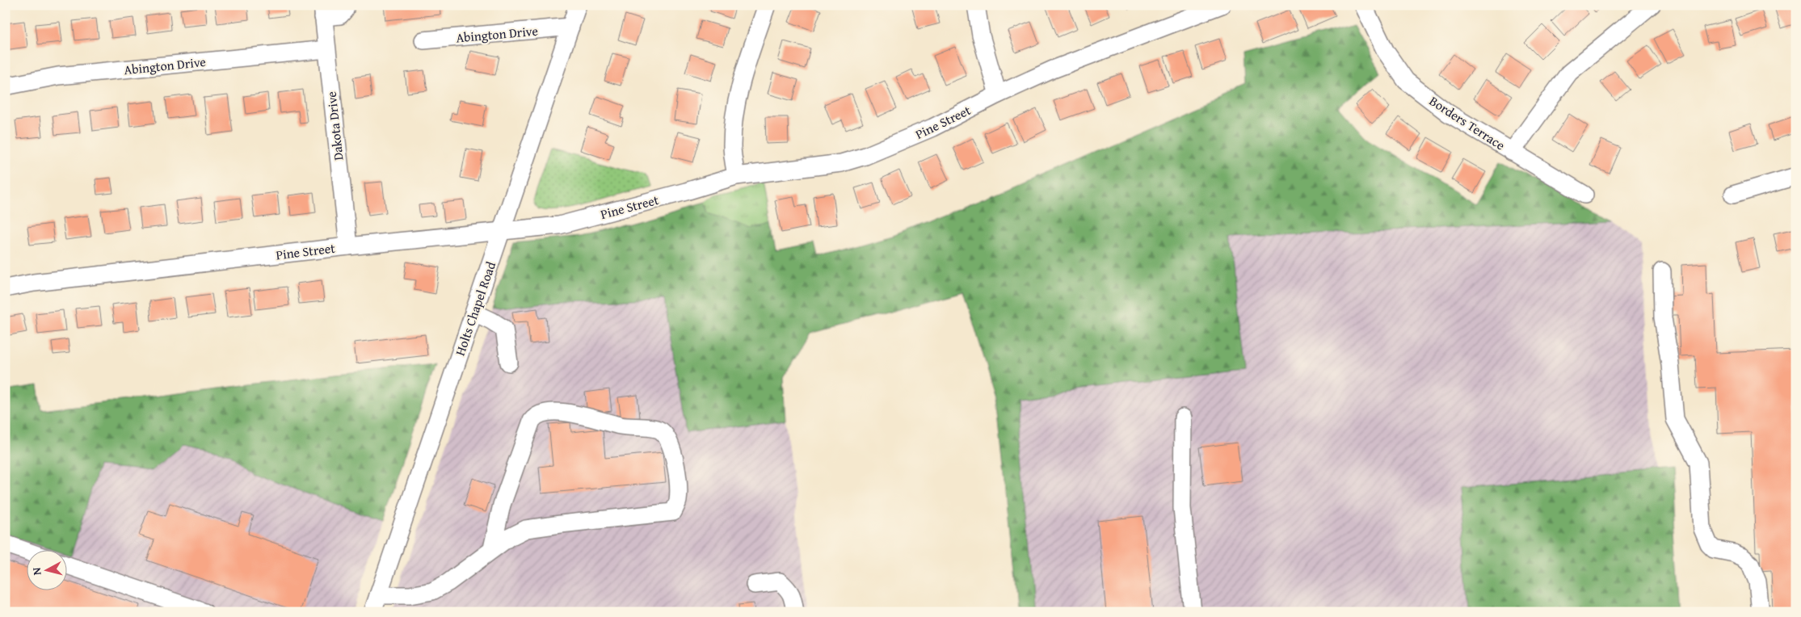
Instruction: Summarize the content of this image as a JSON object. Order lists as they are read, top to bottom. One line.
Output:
{"streets":{"street":["Abington Drive","Pine Street","Borders Terrace","Dakota Drive","Holts Chapel Road"]},"crossings":[["Abington Drive","Dakota Drive"],["Abington Drive","Holts Chapel Road"],["Pine Street","Dakota Drive"],["Pine Street","Holts Chapel Road"]],"north":"left"}
